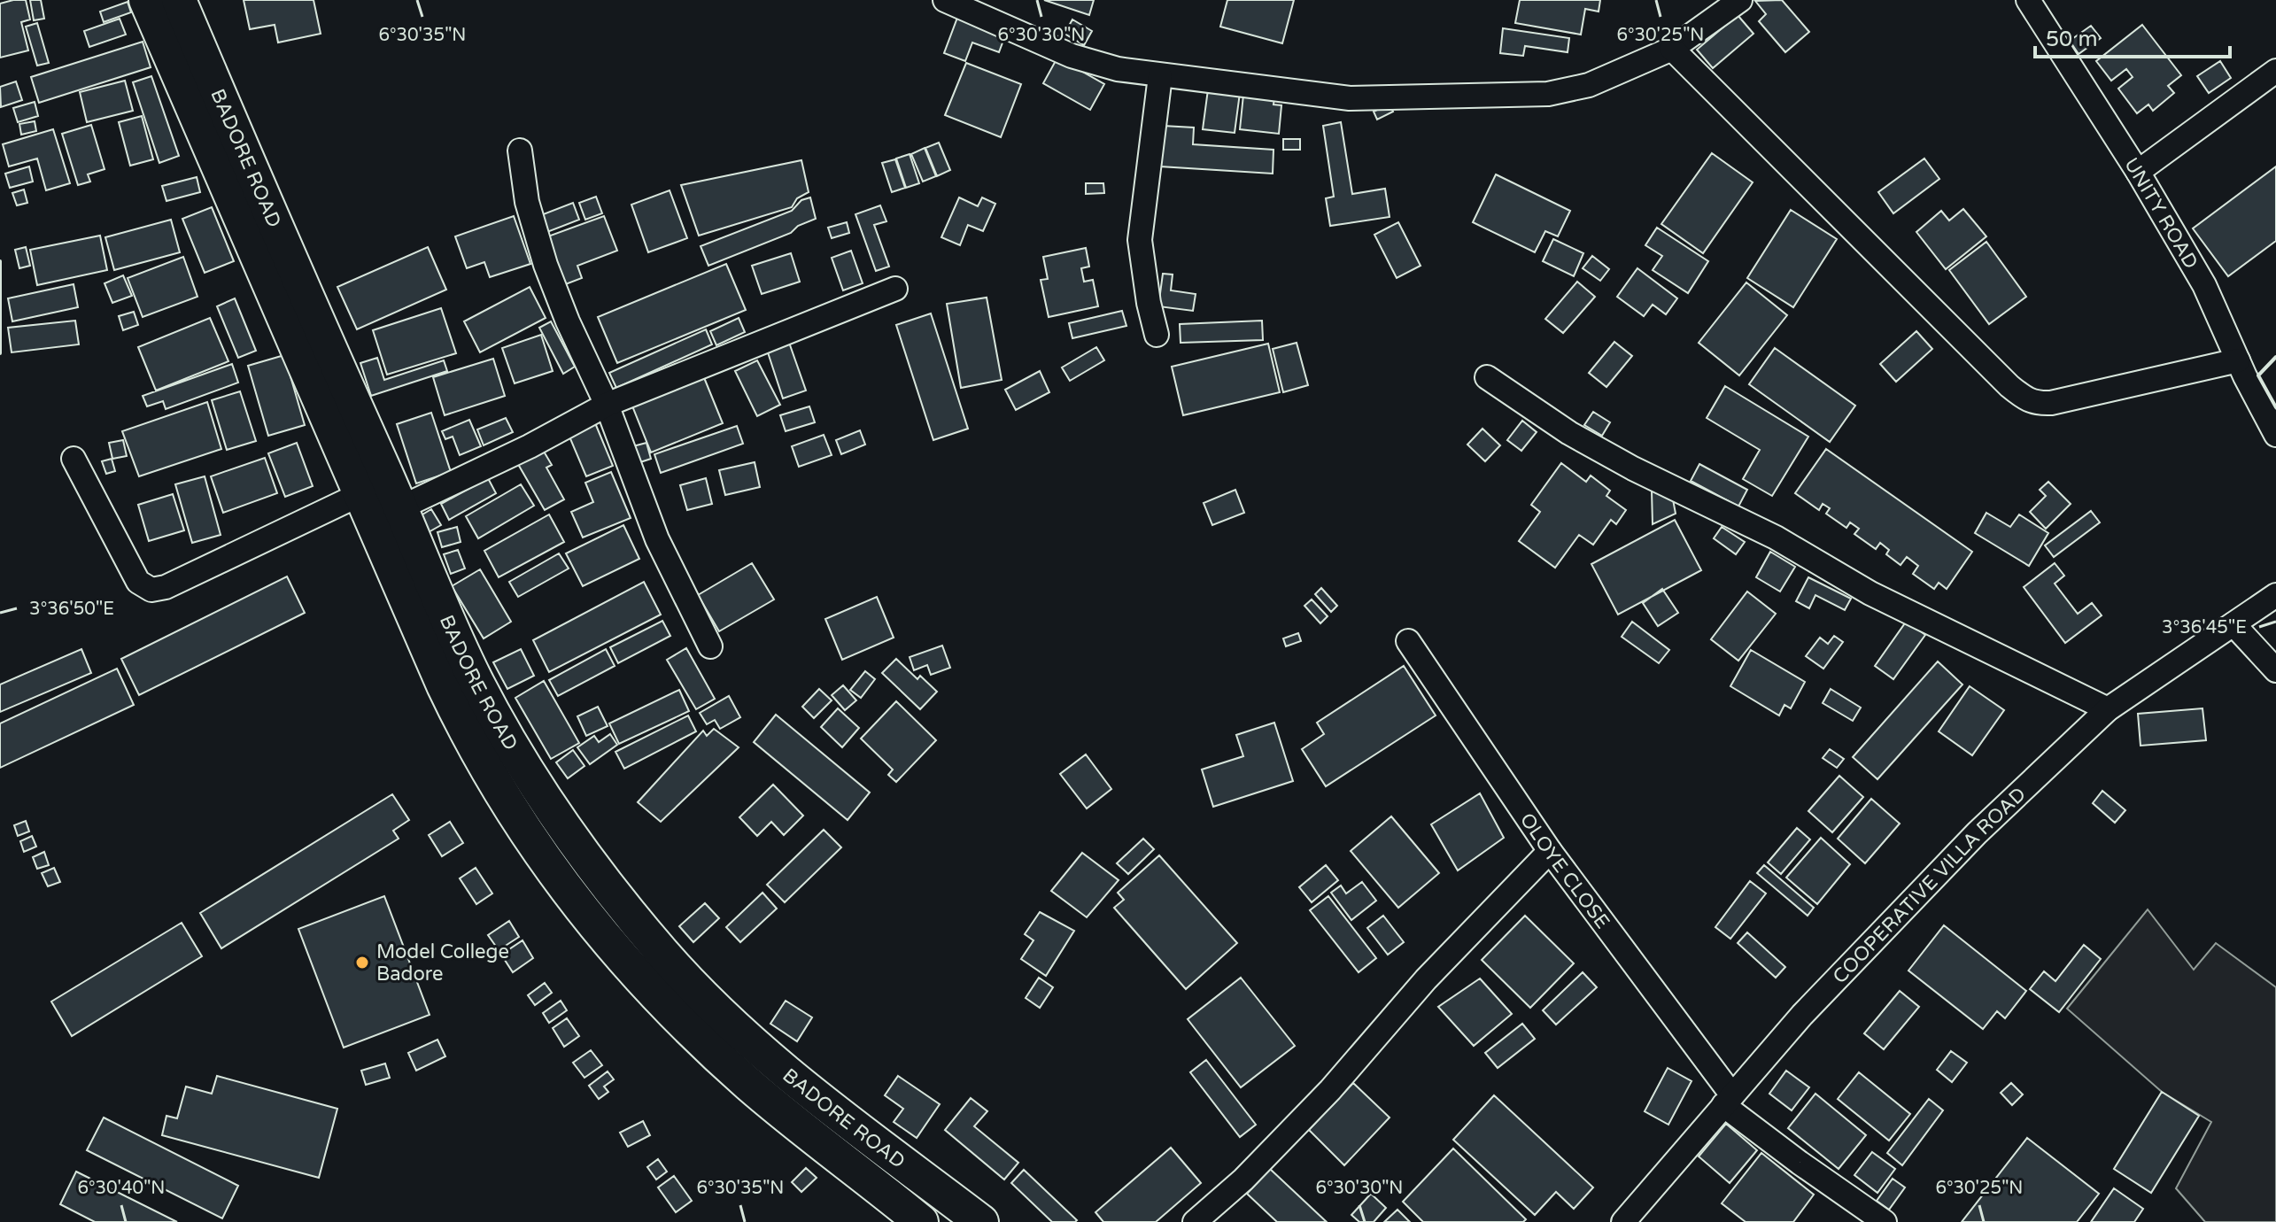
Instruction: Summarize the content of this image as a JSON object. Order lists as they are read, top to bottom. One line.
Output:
{"streets":{"main road":["BADORE ROAD"],"street":["UNITY ROAD","OLOYE CLOSE","COOPERATIVE VILLA ROAD"]},"crossings":[["OLOYE CLOSE","COOPERATIVE VILLA ROAD"]],"places":["Model College Badore"],"scale_bar":"50 m","coordinates":["6°30'35\"N","6°30'30\"N","6°30'25\"N","3°36'50\"E","3°36'45\"E","6°30'40\"N"]}
